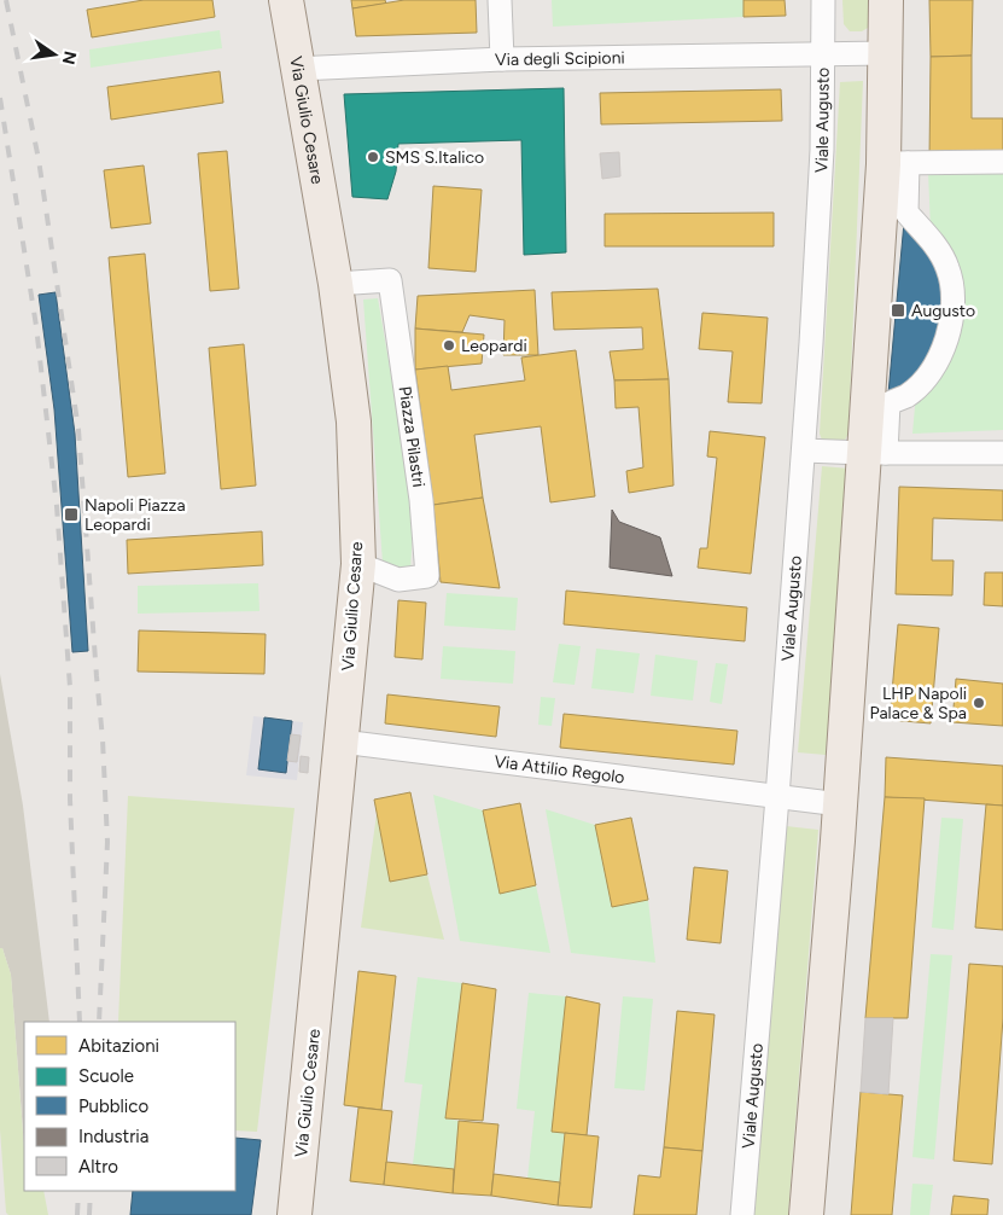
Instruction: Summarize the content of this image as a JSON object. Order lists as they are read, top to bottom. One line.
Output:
{"streets":{"main road":["Via Giulio Cesare"],"street":["Via degli Scipioni","Viale Augusto","Piazza Pilastri","Via Attilio Regolo"]},"crossings":[["Via degli Scipioni","Viale Augusto"],["Via degli Scipioni","Via Giulio Cesare"],["Viale Augusto","Via Attilio Regolo"],["Via Giulio Cesare","Piazza Pilastri"],["Via Giulio Cesare","Via Attilio Regolo"]],"places":{"other":["SMS S.Italico","Leopardi","LHP Napoli Palace & Spa"],"transit":["Augusto","Napoli Piazza Leopardi"]},"legend":["Abitazioni","Scuole","Pubblico","Industria","Altro"],"north":"right"}
